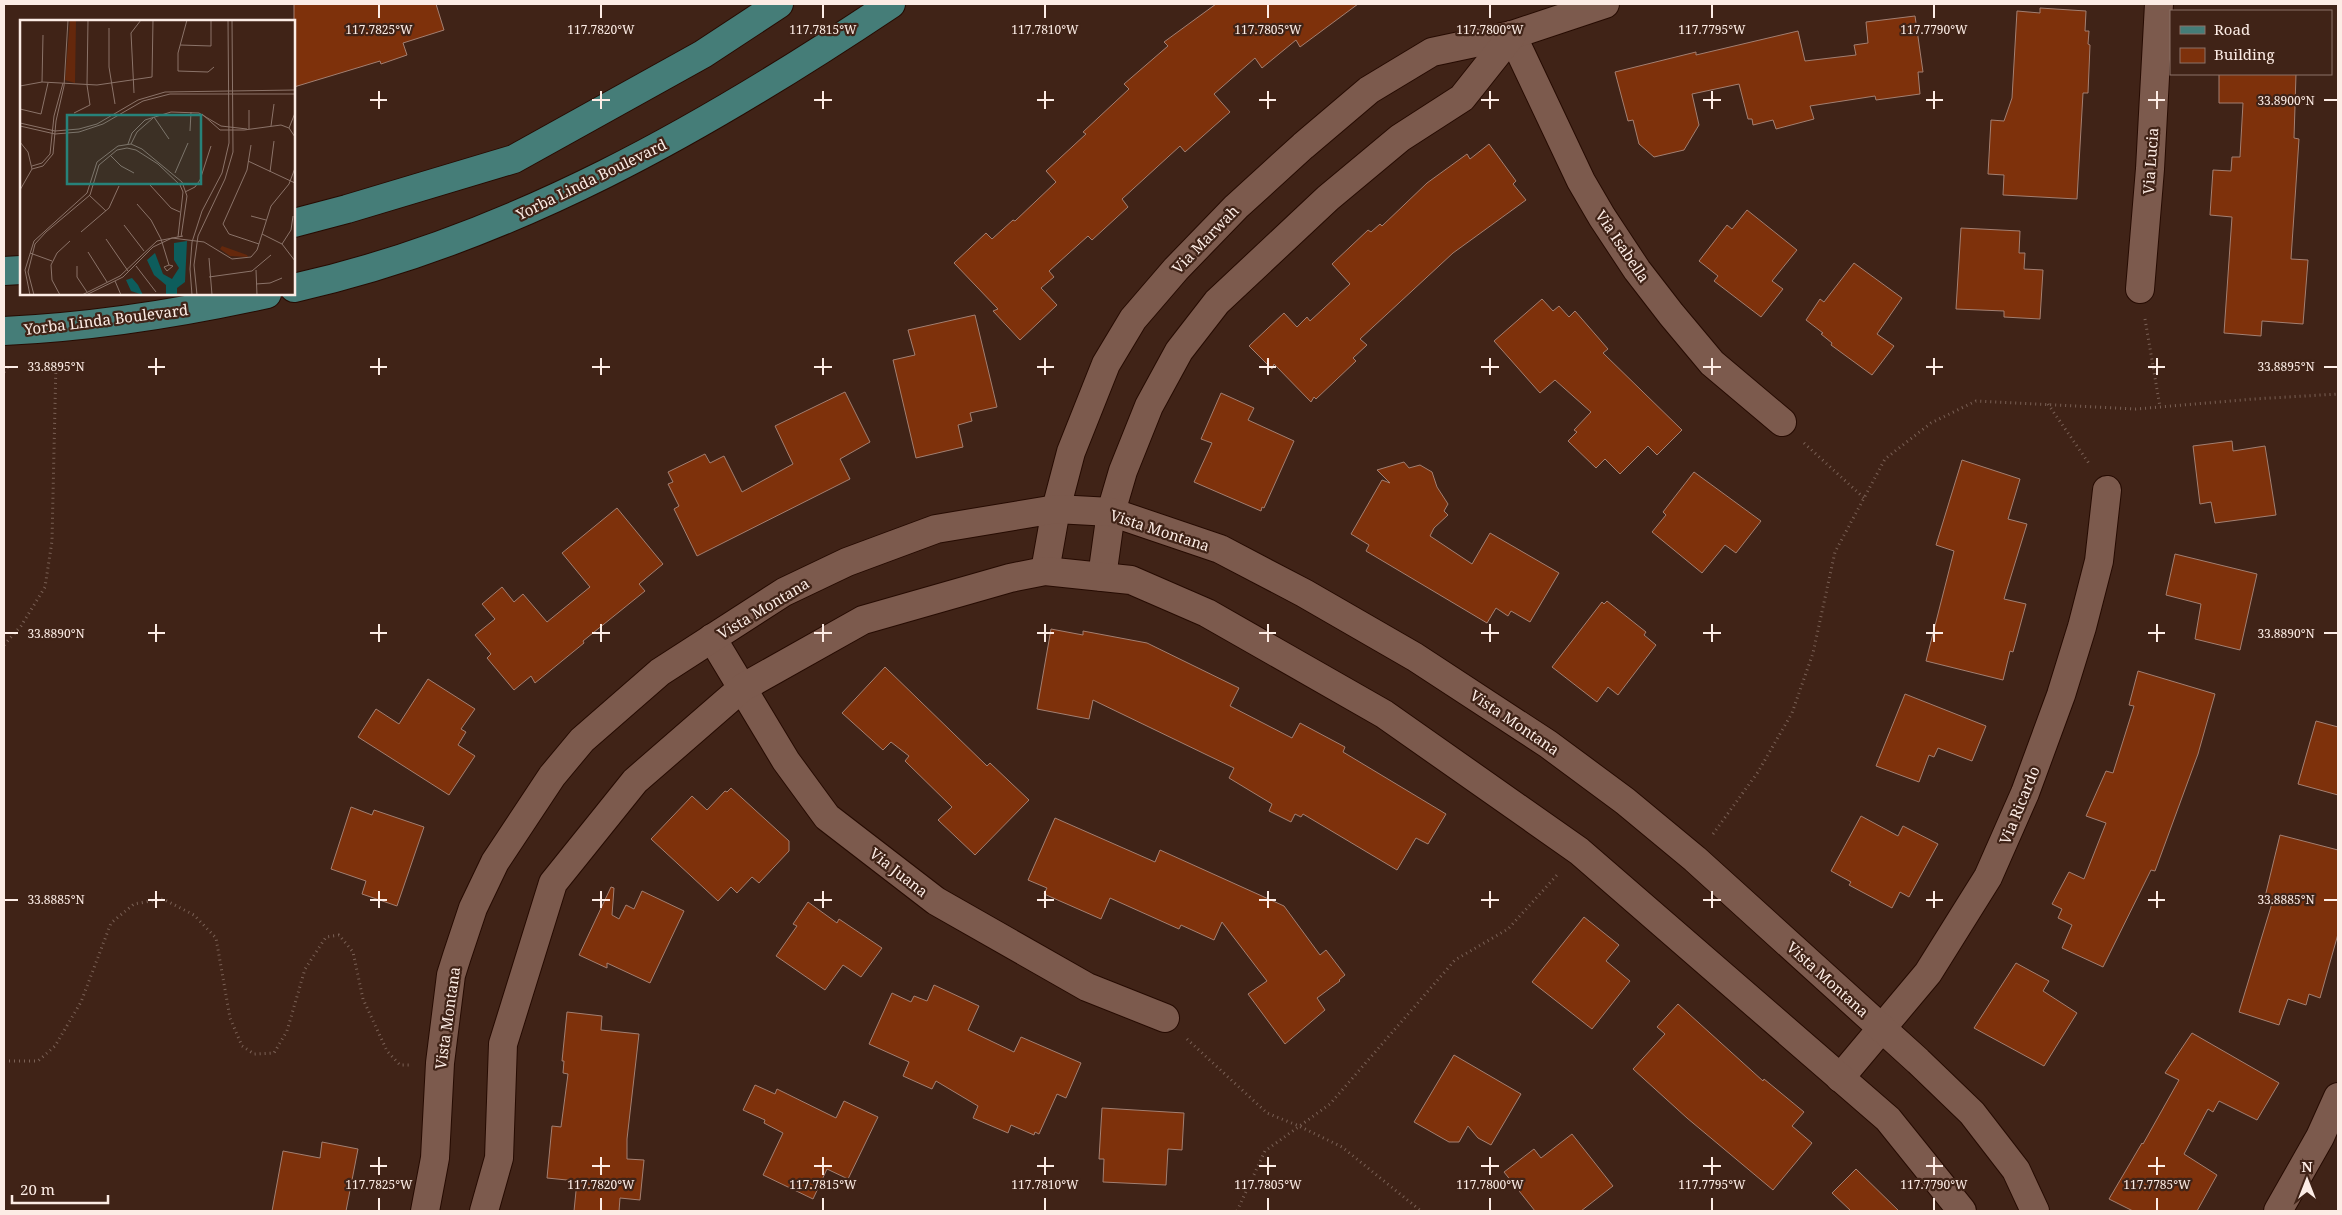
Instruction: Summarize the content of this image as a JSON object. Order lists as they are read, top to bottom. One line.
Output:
{"streets":{"main road":["Yorba Linda Boulevard"],"street":["Via Lucia","Via Marwah","Via Isabella","Vista Montana","Via Ricardo","Via Juana"]},"crossings":[["Via Marwah","Via Isabella"],["Via Marwah","Vista Montana"],["Vista Montana","Via Ricardo"],["Vista Montana","Via Juana"]],"legend":["Road","Building"],"scale_bar":"20 m","north":"top","coordinates":["117.7825°W","117.7820°W","117.7815°W","117.7810°W","117.7805°W","117.7800°W","117.7795°W","117.7790°W","33.8900°N","33.8895°N","33.8890°N","33.8885°N","117.7785°W"]}
